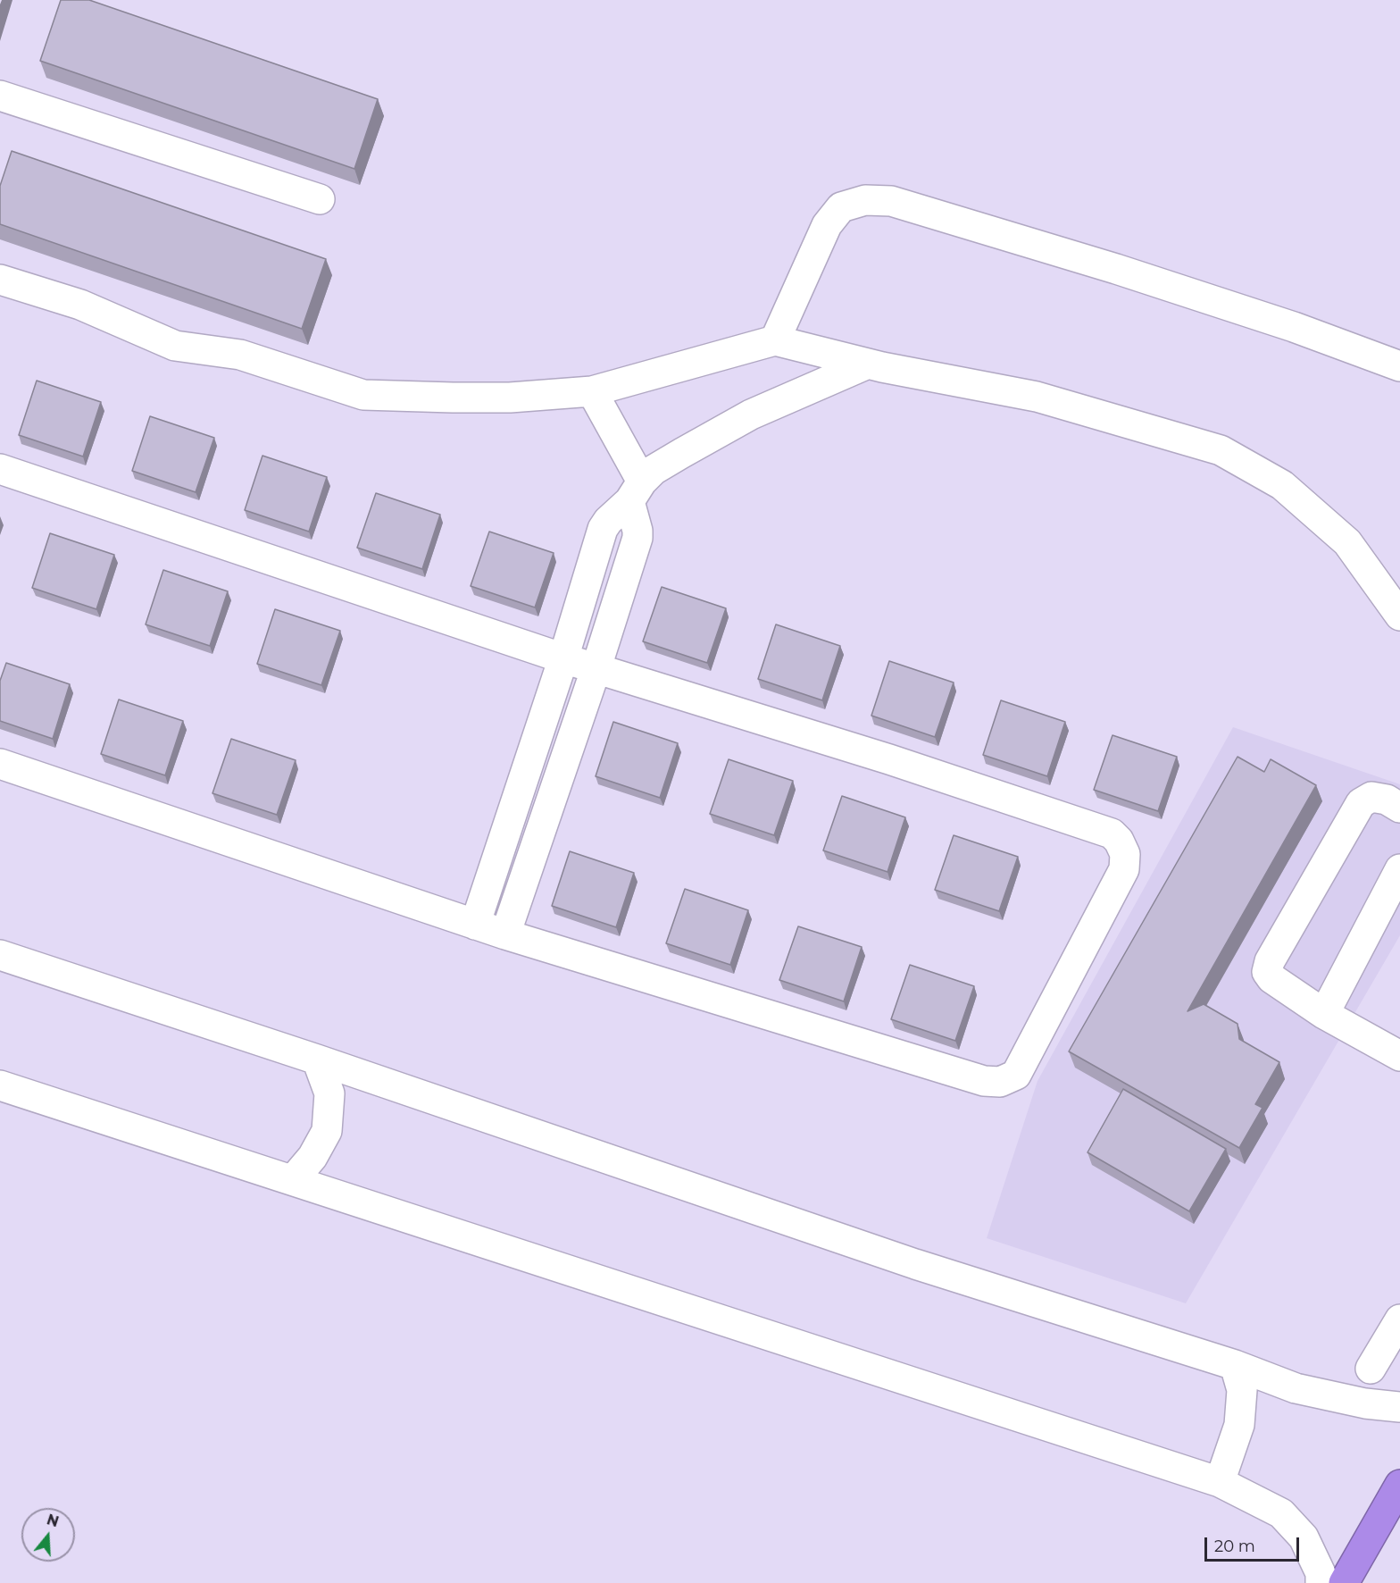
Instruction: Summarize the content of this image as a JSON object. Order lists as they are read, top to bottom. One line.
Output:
{"scale_bar":"20 m","north":"top"}
